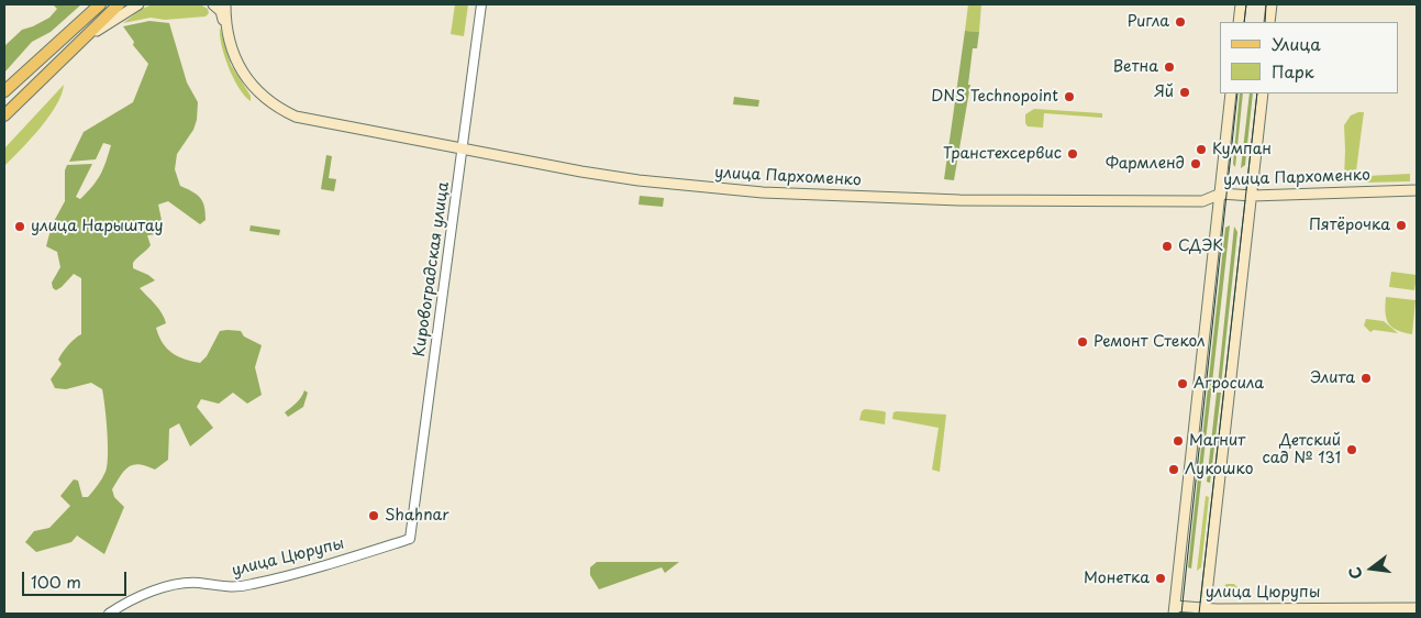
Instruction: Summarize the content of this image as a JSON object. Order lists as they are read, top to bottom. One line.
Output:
{"streets":{"main road":["улица Пархоменко","улица Цюрупы"],"street":["Кировоградская улица"]},"crossings":[["улица Пархоменко","Кировоградская улица"],["Кировоградская улица","улица Цюрупы"]],"places":["Ригла","Ветна","Яй","DNS Technopoint","Кумпан","Транстехсервис","Фармленд","Пятёрочка","улица Нарыштау","СДЭК","Ремонт Стекол","Элита","Агросила","Магнит","Детский сад № 131","Лукошко","Shahnar","Монетка"],"legend":["Улица","Парк"],"scale_bar":"100 m","north":"left"}
